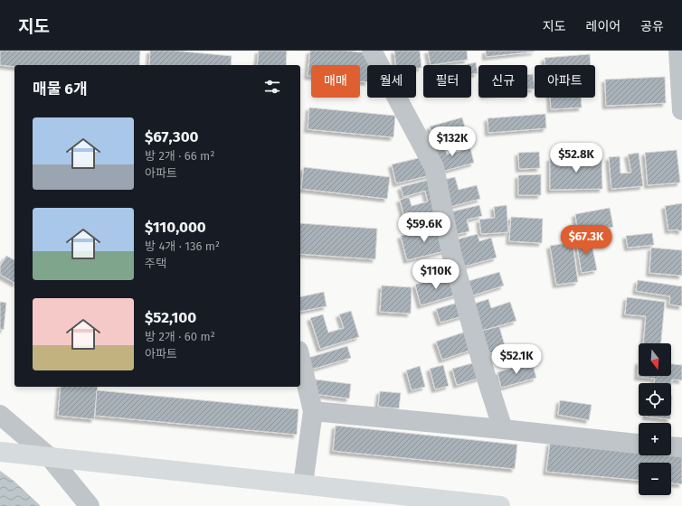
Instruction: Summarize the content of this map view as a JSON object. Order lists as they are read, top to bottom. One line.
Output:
{"north":"bottom","page":{"header":"지도","nav":["지도","레이어","공유"],"chip":["매매","월세","필터","신규","아파트"],"heading":"매물 6개","list":[{"name":"$67,300","note":"방 2개 · 66 m² · 아파트"},{"name":"$110,000","note":"방 4개 · 136 m² · 주택"},{"name":"$52,100","note":"방 2개 · 60 m² · 아파트"}],"price":["$132K","$52.8K","$59.6K","$67.3K","$110K","$52.1K"],"map_buttons":["+","−"]}}
